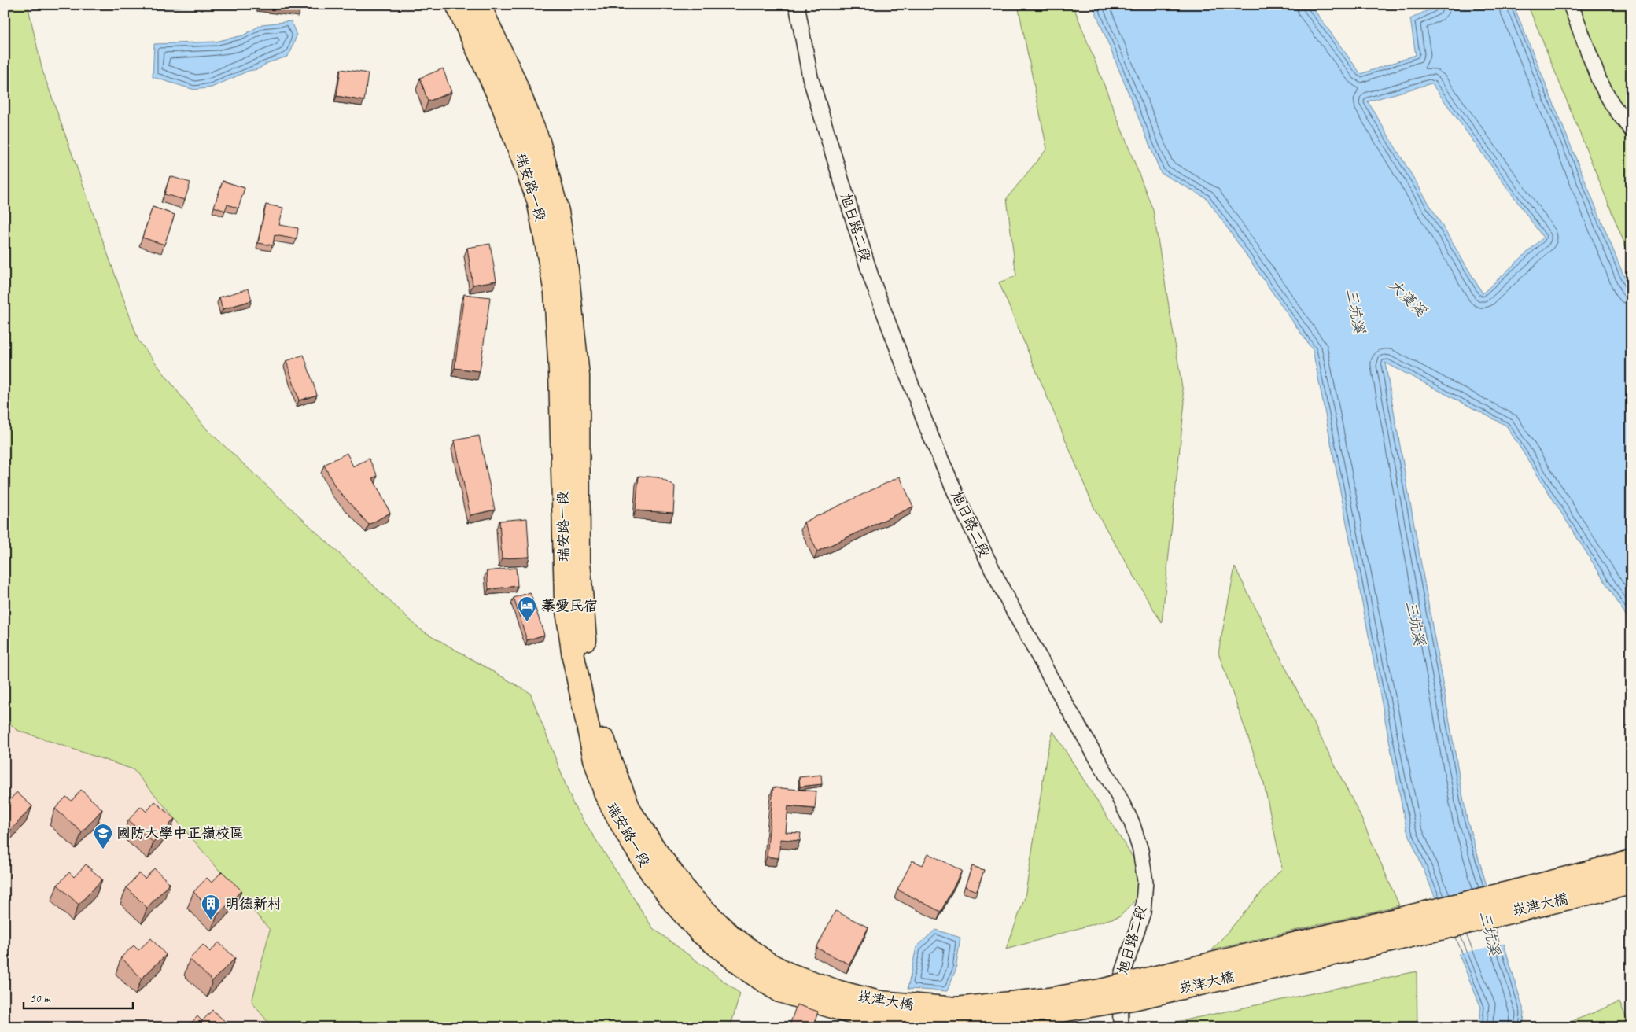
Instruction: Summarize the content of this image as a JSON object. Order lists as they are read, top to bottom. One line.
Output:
{"streets":{"main road":["瑞安路一段","崁津大橋"],"street":["旭日路二段"]},"crossings":[["瑞安路一段","崁津大橋"]],"water":["大漢溪","三坑溪"],"places":{"hotel":["蓁愛民宿"],"school or university":["國防大學中正嶺校區"],"building":["明德新村"]},"scale_bar":"50 m"}
